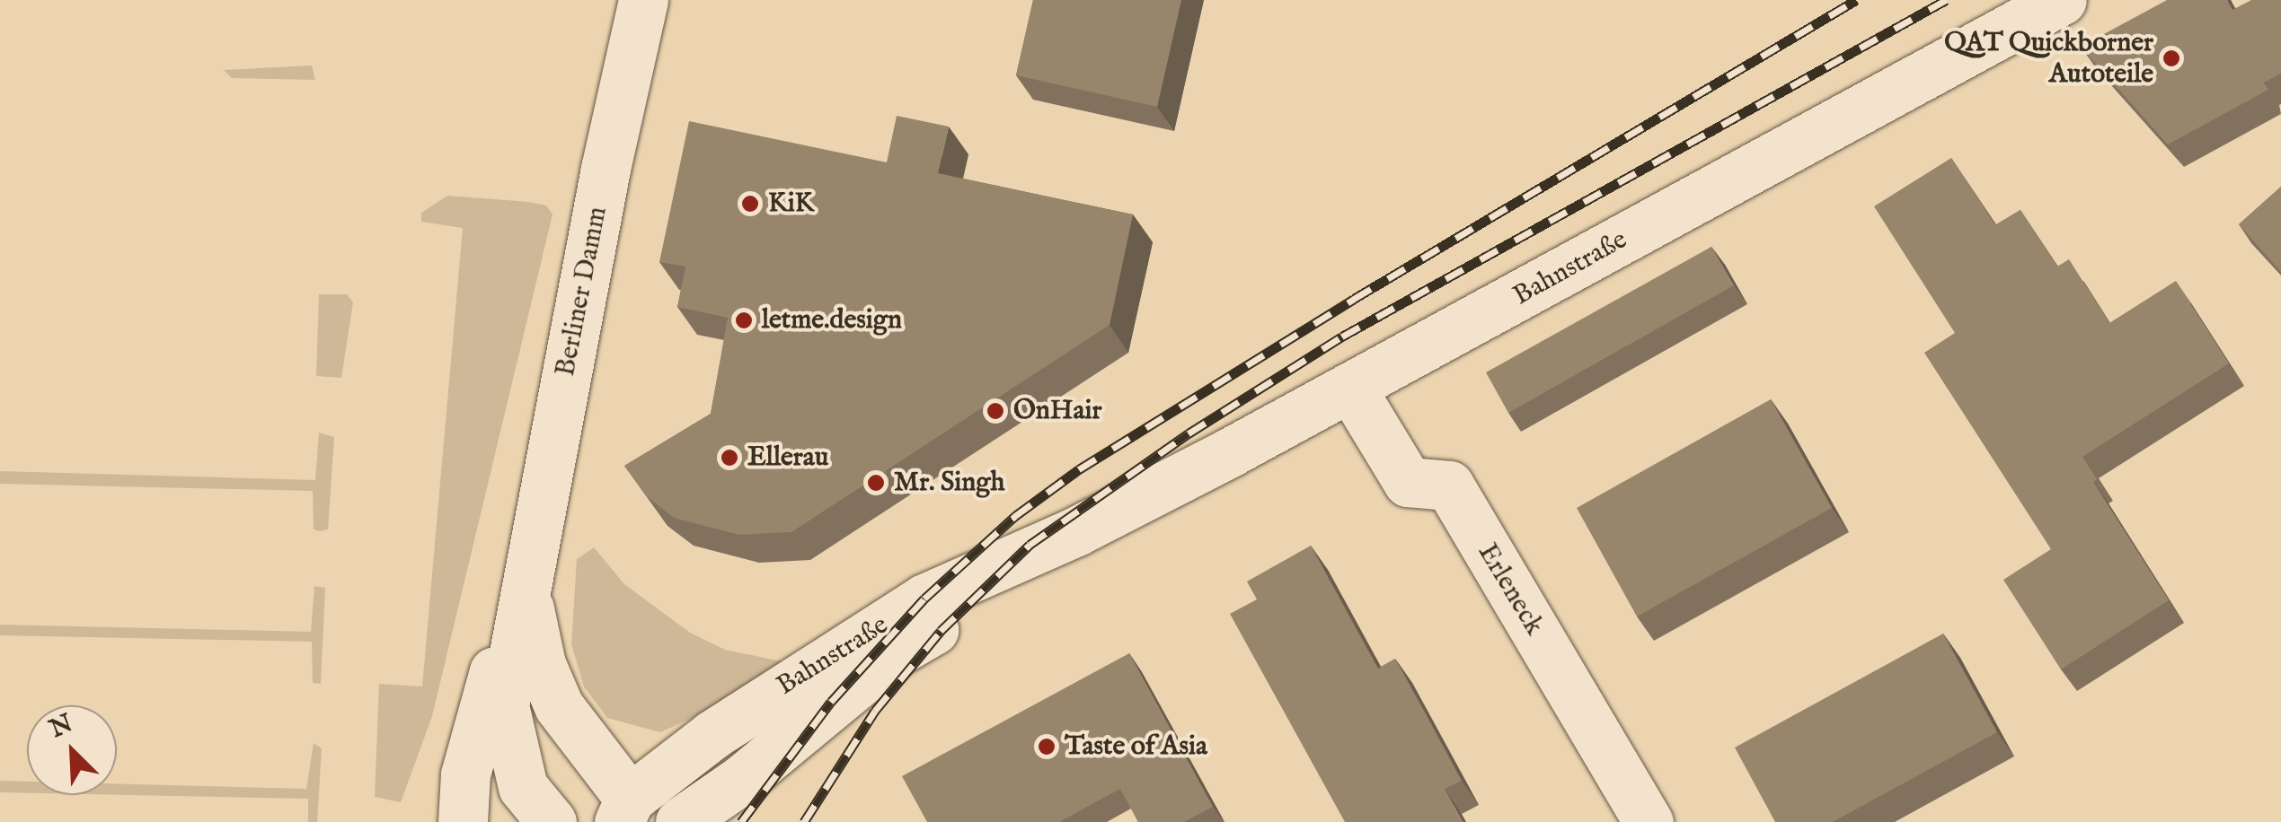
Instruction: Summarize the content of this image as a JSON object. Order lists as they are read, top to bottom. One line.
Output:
{"streets":{"main road":["Bahnstraße","Berliner Damm","Erleneck"]},"crossings":[["Bahnstraße","Berliner Damm"],["Bahnstraße","Erleneck"]],"places":["QAT Quickborner Autoteile","KiK","letme.design","OnHair","Ellerau","Mr. Singh","Taste of Asia"],"north":"top left"}
